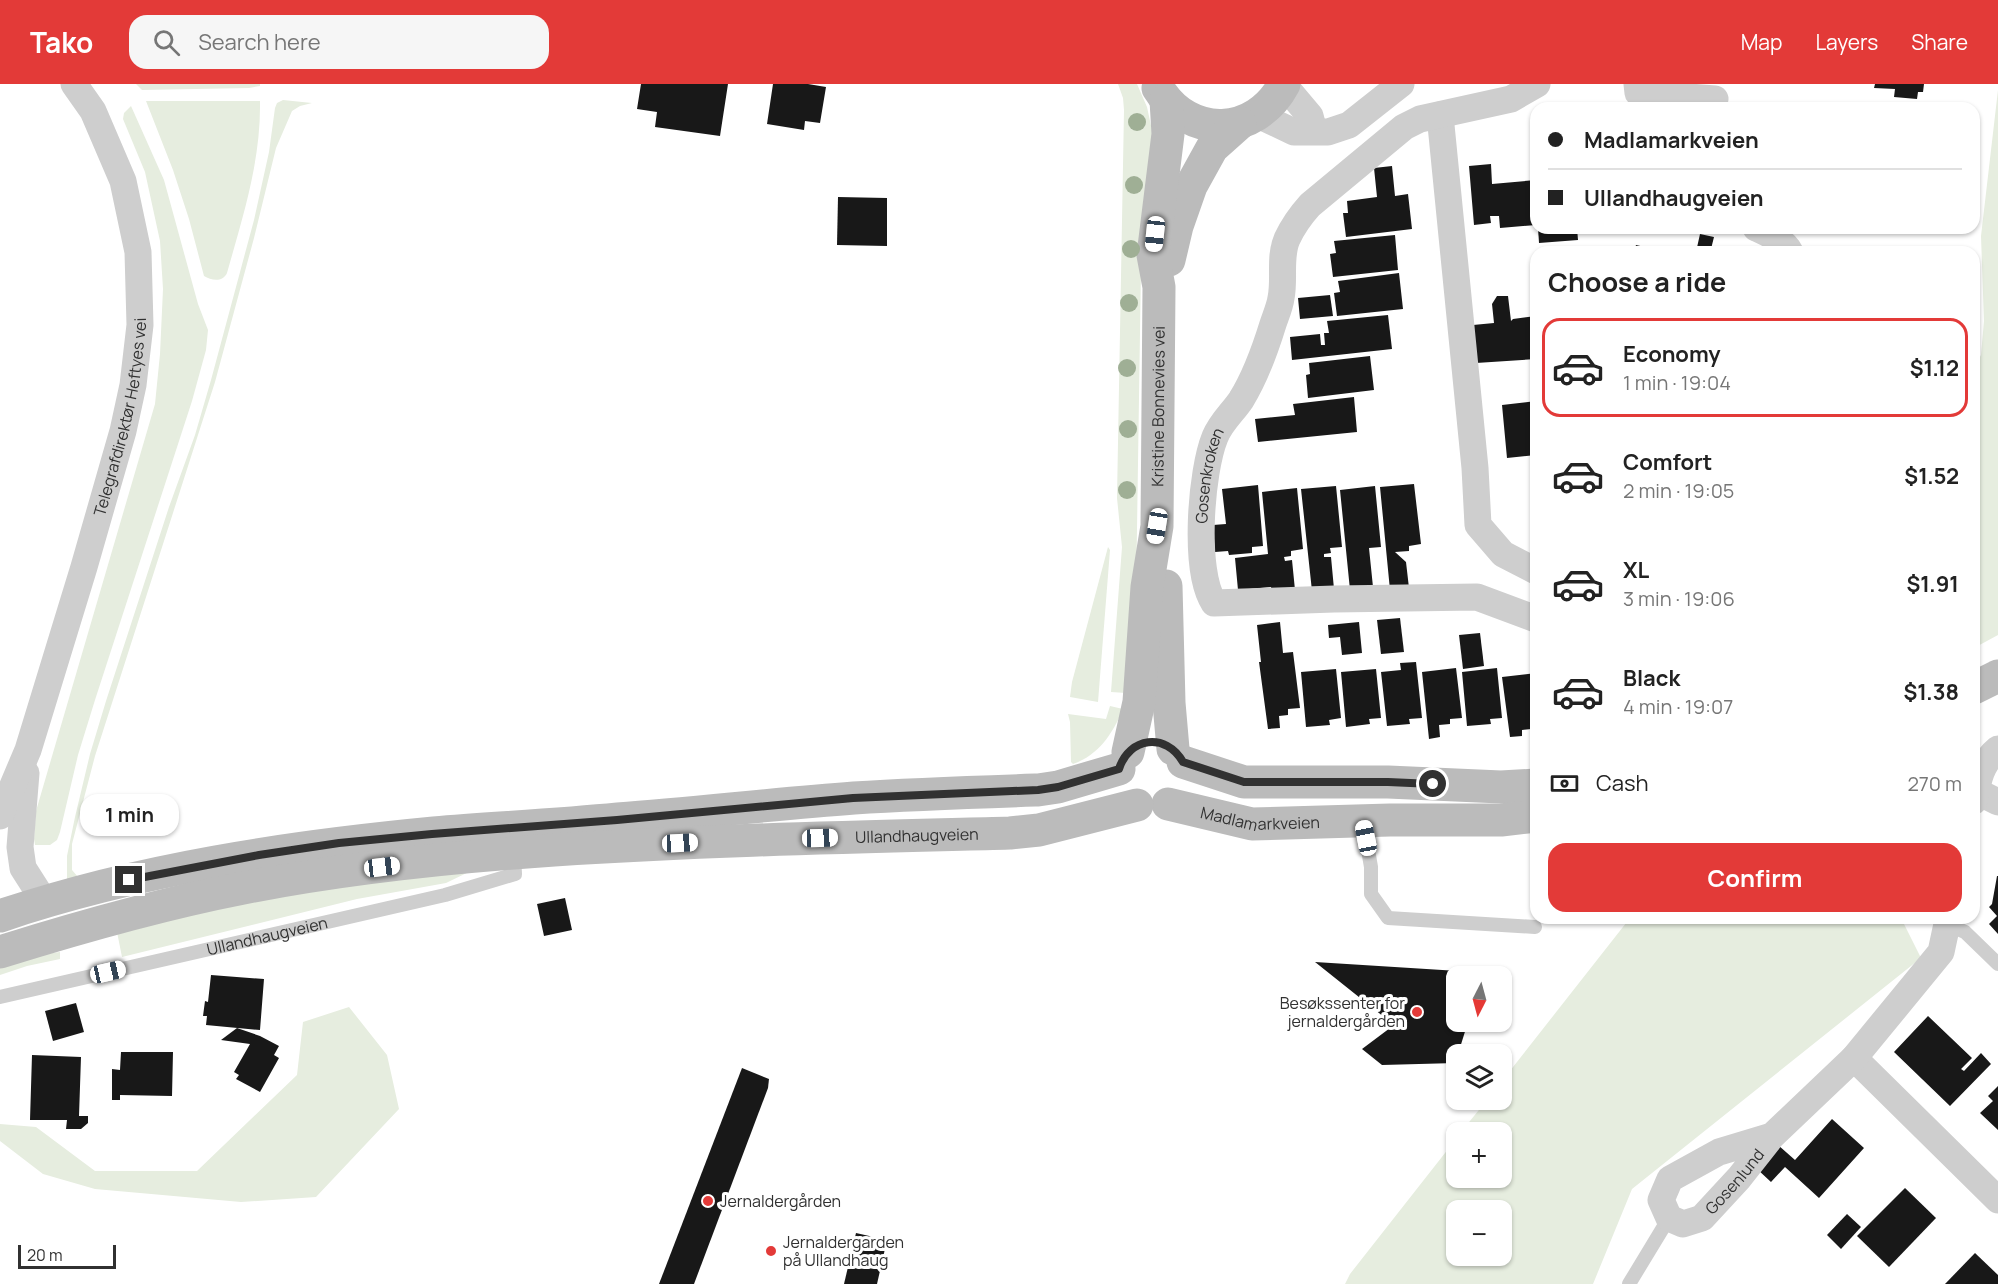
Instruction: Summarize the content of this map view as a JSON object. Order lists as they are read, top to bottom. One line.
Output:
{"streets":{"main road":["Kristine Bonnevies vei","Madlamarkveien","Ullandhaugveien"],"street":["Telegrafdirektør Heftyes vei","Gosenkroken","Gosenlund"]},"crossings":[["Kristine Bonnevies vei","Madlamarkveien"],["Kristine Bonnevies vei","Ullandhaugveien"],["Telegrafdirektør Heftyes vei","Ullandhaugveien"],["Madlamarkveien","Ullandhaugveien"]],"places":["Besøkssenter for jernaldergården","Jernaldergården","Jernaldergarden på Ullandhaug"],"scale_bar":"20 m","north":"bottom","page":{"header":"Tako","search":"Search here","nav":["Map","Layers","Share"],"banner":["Madlamarkveien","Ullandhaugveien"],"heading":"Choose a ride","list":[{"name":"Economy","note":"1 min · 19:04","value":"$1.12"},{"name":"Comfort","note":"2 min · 19:05","value":"$1.52"},{"name":"XL","note":"3 min · 19:06","value":"$1.91"},{"name":"Black","note":"4 min · 19:07","value":"$1.38"}],"pay":["Cash","270 m"],"bubble":"1 min","buttons":"Confirm","map_buttons":["+","−"],"scale":"20 m"}}
